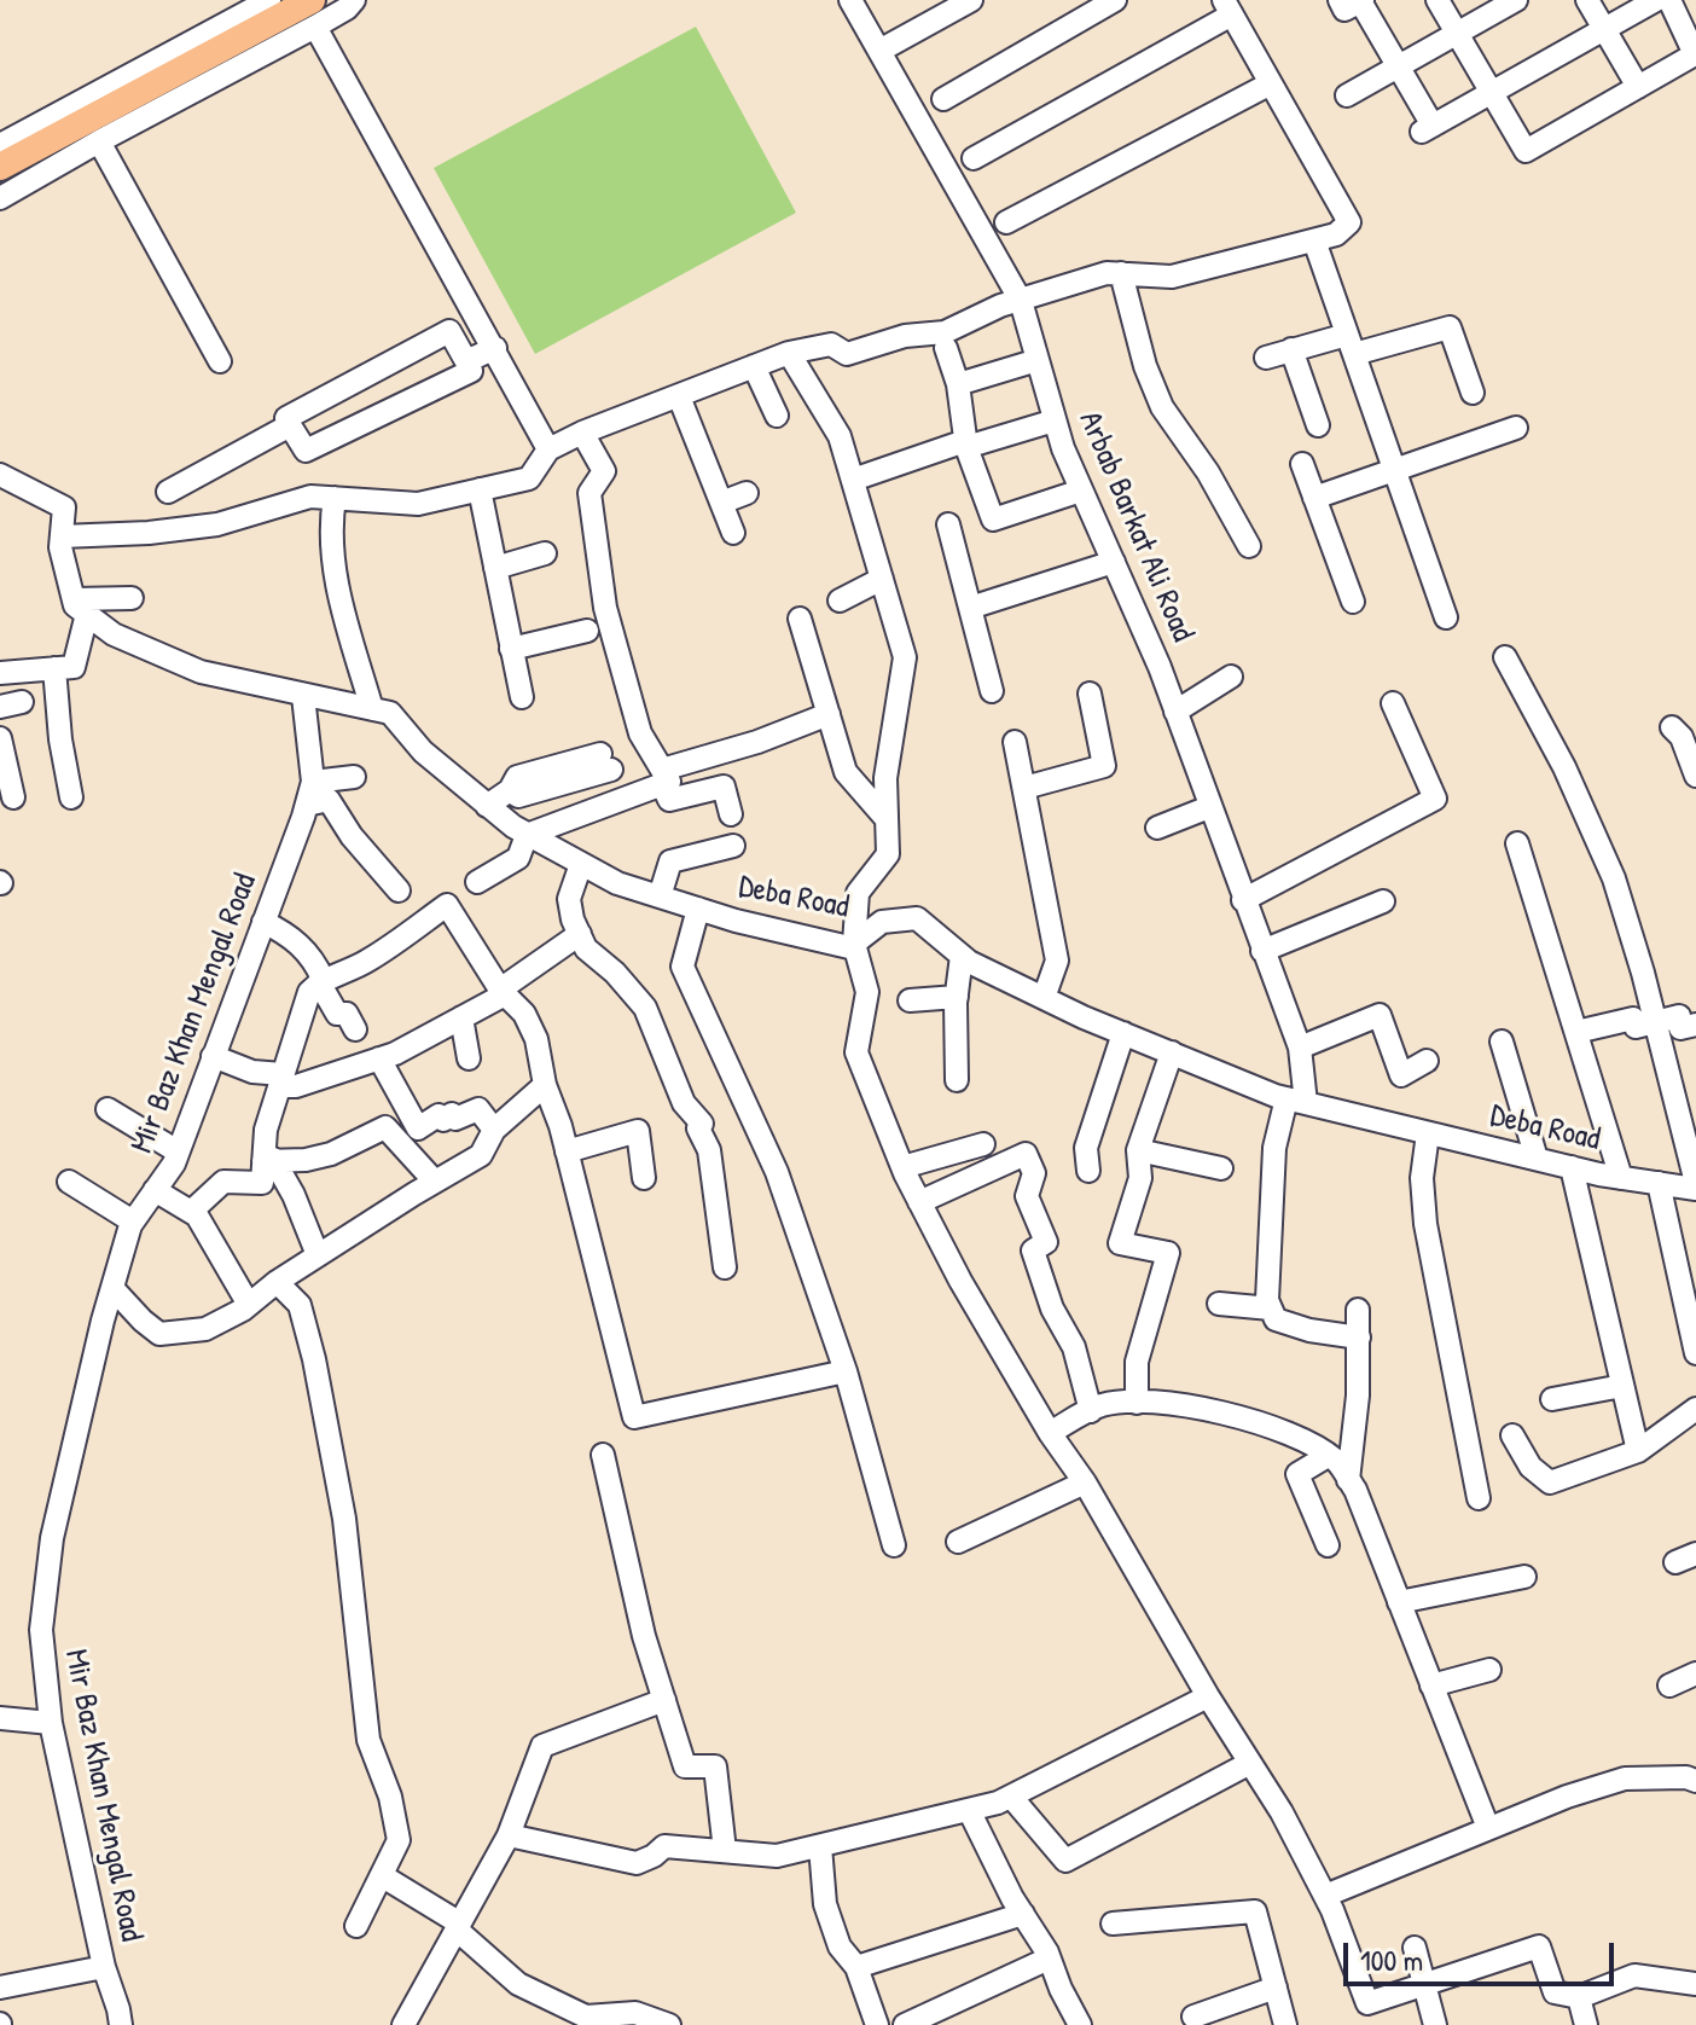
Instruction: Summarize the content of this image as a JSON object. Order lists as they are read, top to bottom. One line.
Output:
{"streets":{"street":["Arbab Barkat Ali Road","Deba Road","Mir Baz Khan Mengal Road"]},"crossings":[["Arbab Barkat Ali Road","Deba Road"],["Deba Road","Mir Baz Khan Mengal Road"]],"scale_bar":"100 m"}
